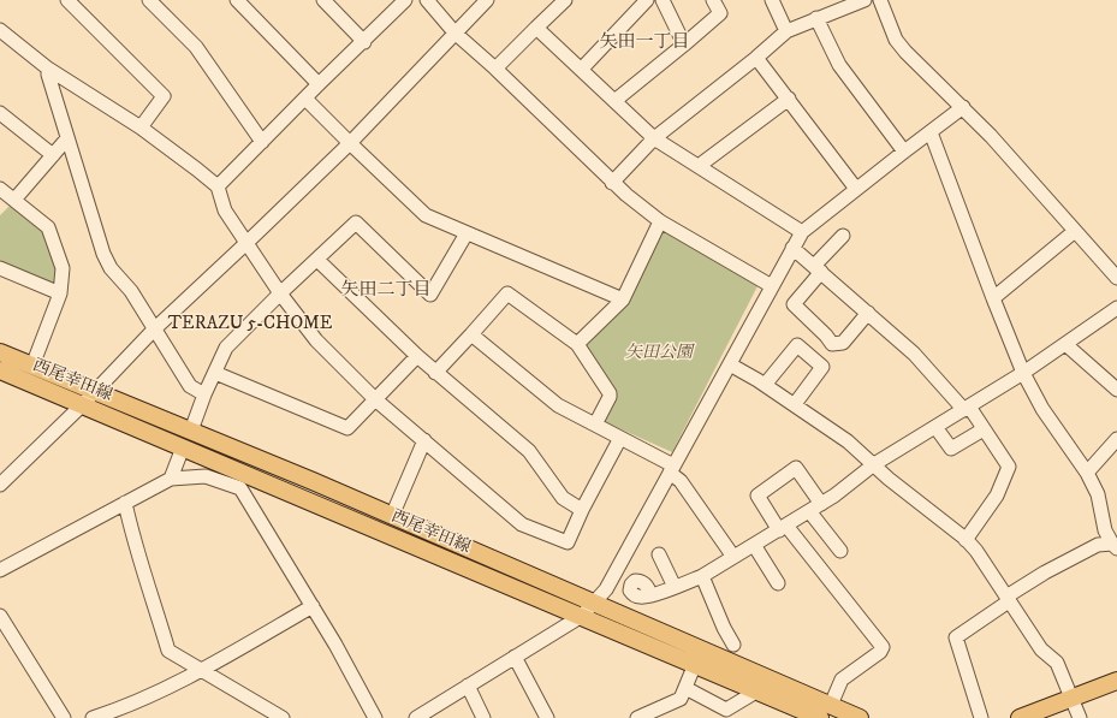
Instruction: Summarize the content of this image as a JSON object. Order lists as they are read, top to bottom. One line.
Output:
{"streets":{"main road":["西尾幸田線"]},"districts":["矢田一丁目","矢田二丁目","TERAZU 5-CHOME"],"parks":["矢田公園"]}
